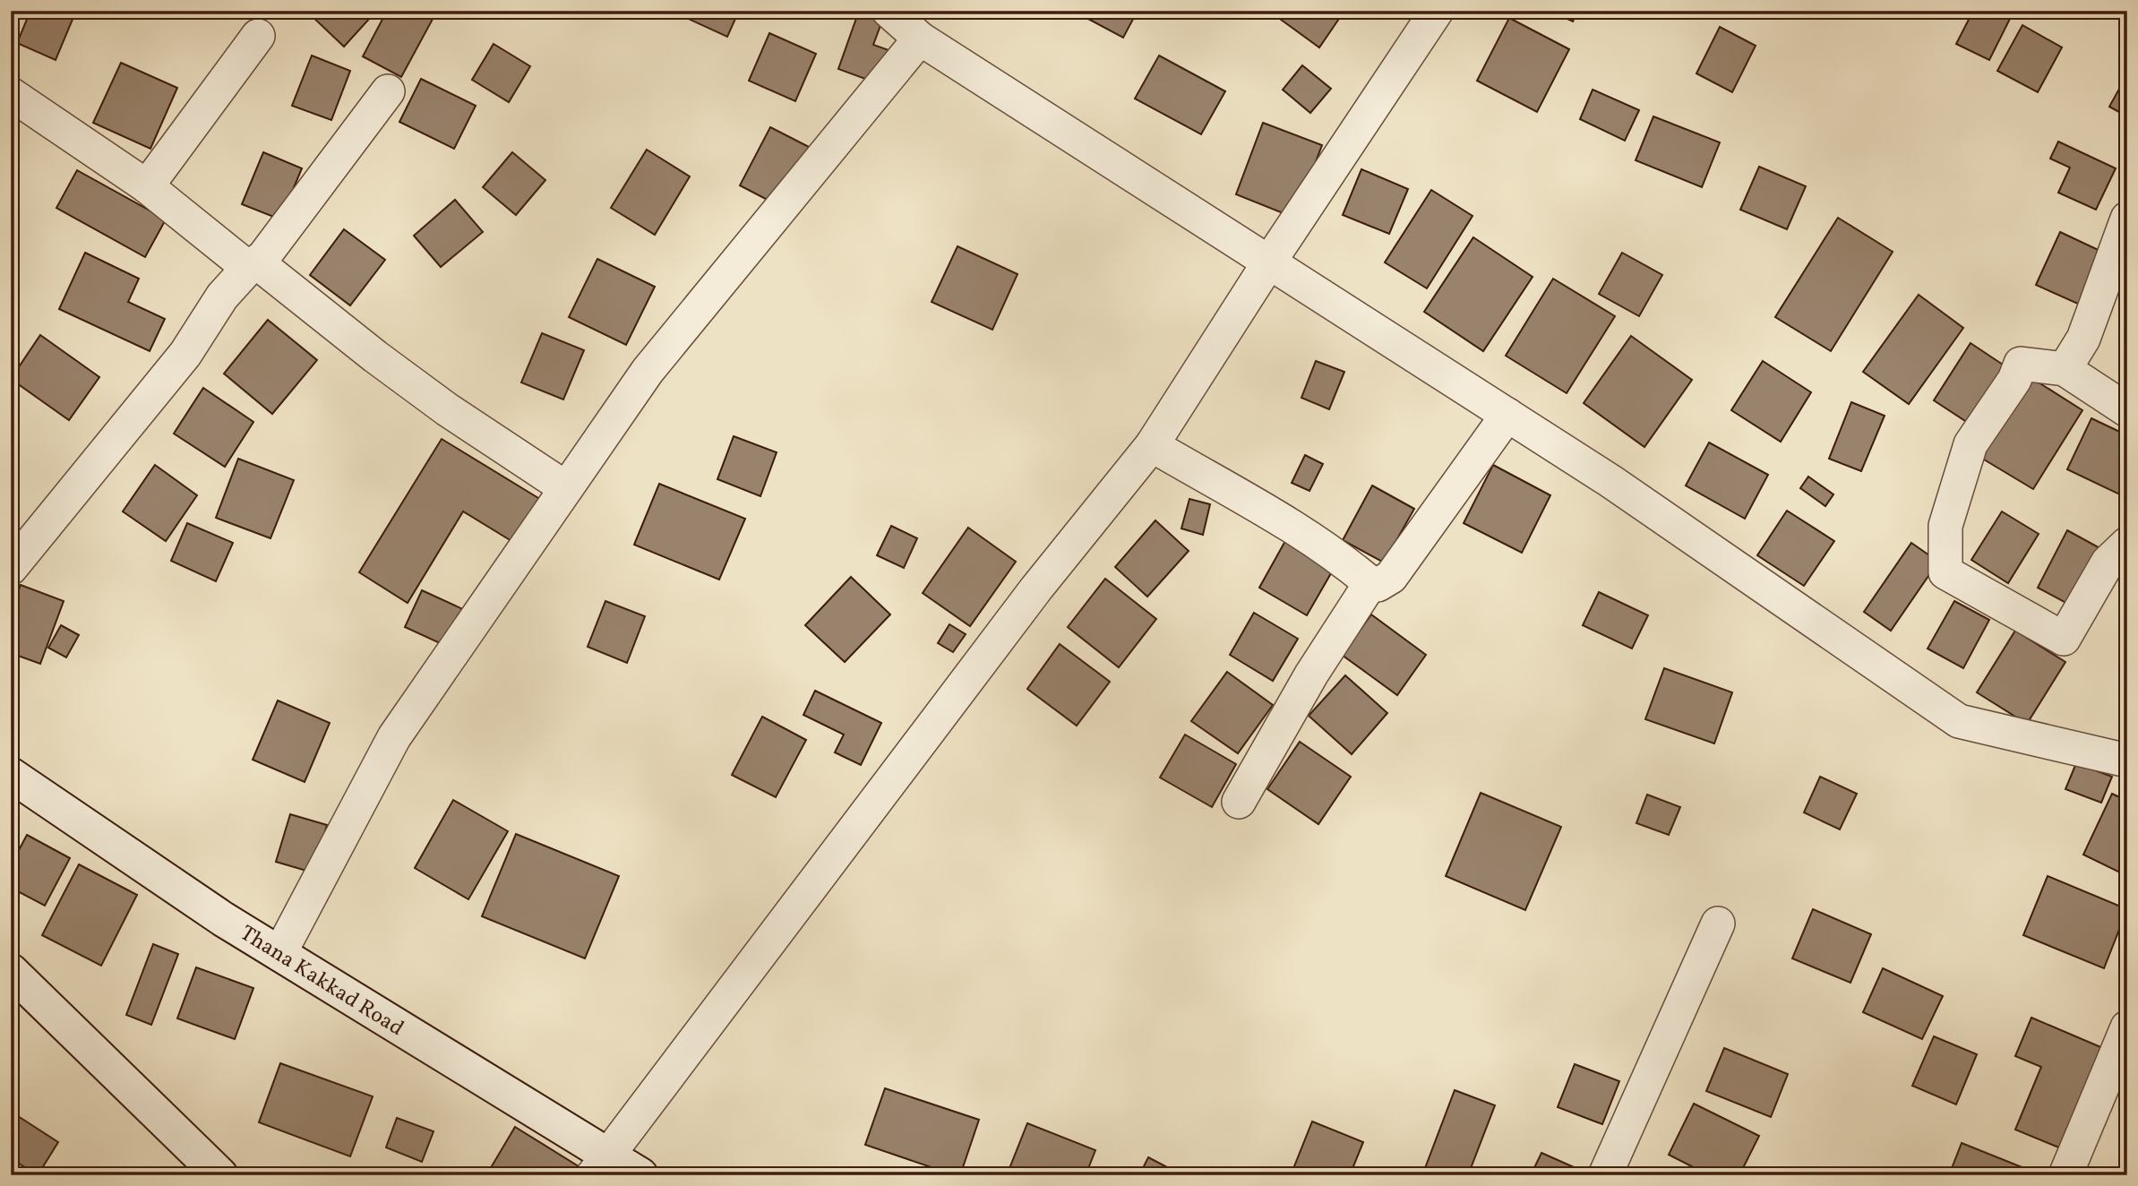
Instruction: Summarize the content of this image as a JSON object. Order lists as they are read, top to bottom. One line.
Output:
{"streets":{"main road":["Thana Kakkad Road"]}}
